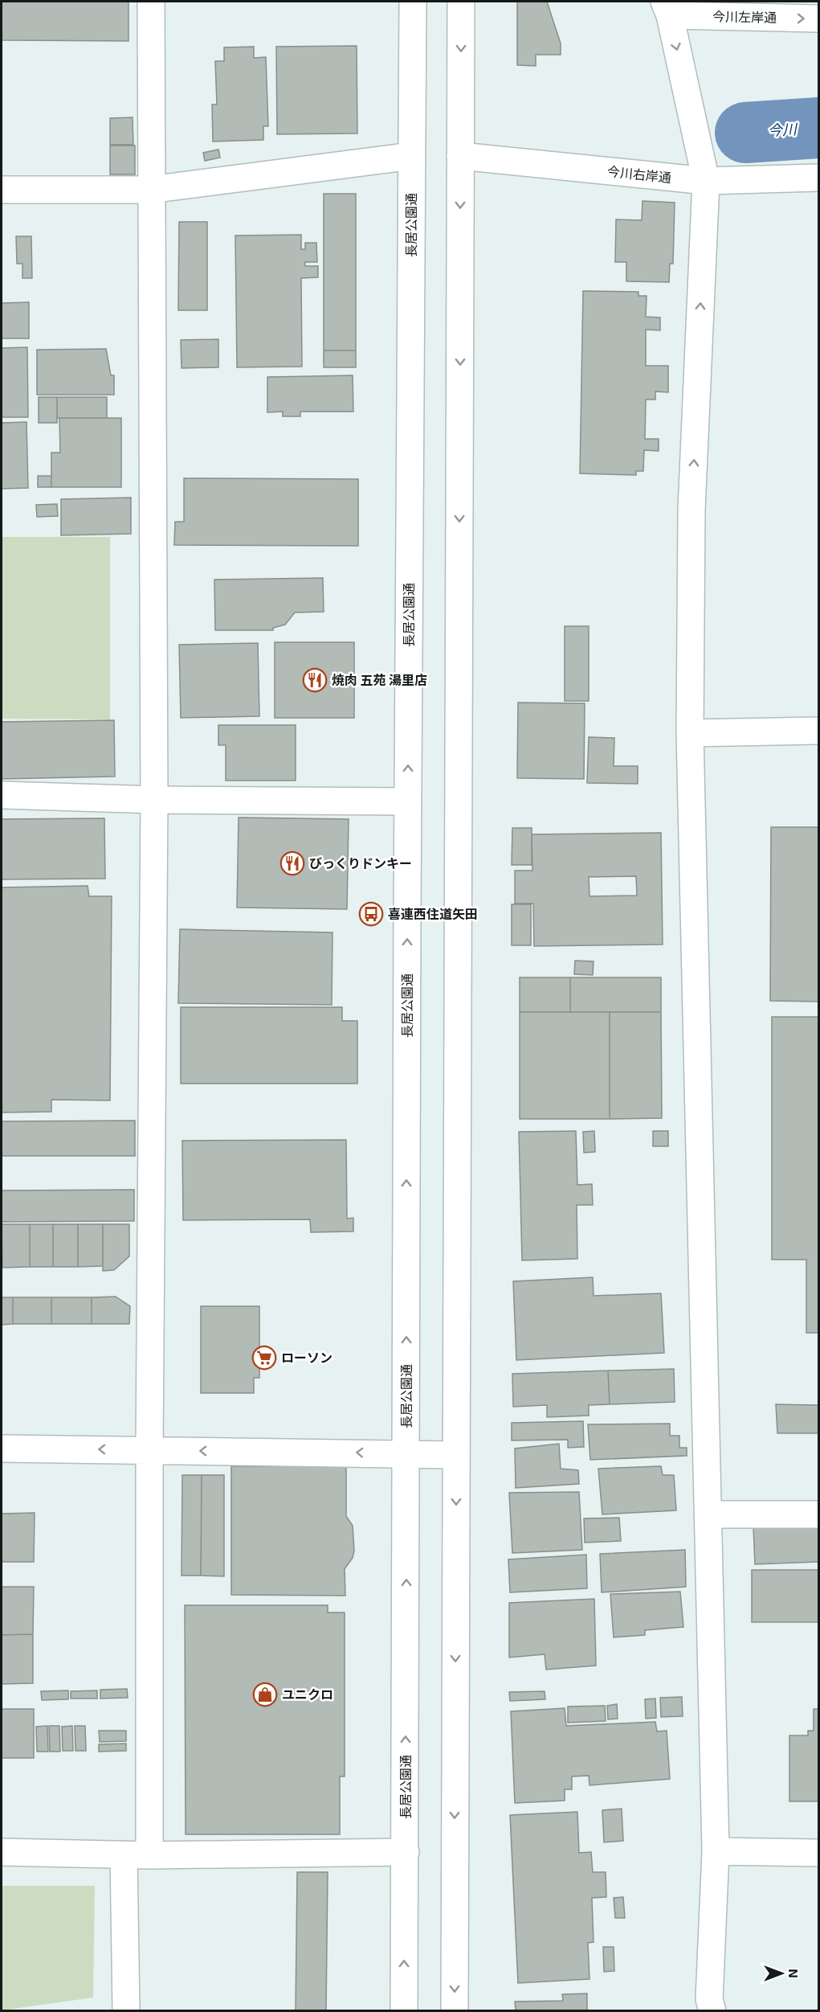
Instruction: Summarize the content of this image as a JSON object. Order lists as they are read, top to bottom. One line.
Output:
{"streets":{"main road":["今川左岸通","今川右岸通","長居公園通"]},"one_way":["今川左岸通"],"water":["今川"],"places":{"restaurant":["焼肉 五苑 湯里店","びっくりドンキー"],"bus stop":["喜連西住道矢田"],"supermarket":["ローソン"],"shop":["ユニクロ"]},"north":"right"}
